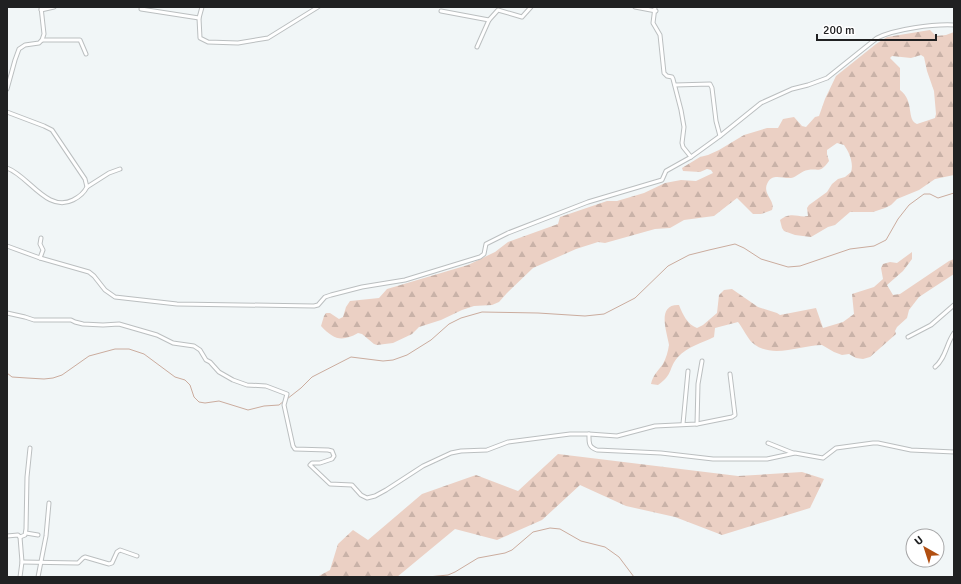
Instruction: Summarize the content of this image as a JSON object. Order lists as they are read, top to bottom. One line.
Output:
{"scale_bar":"200 m","north":"top left"}
